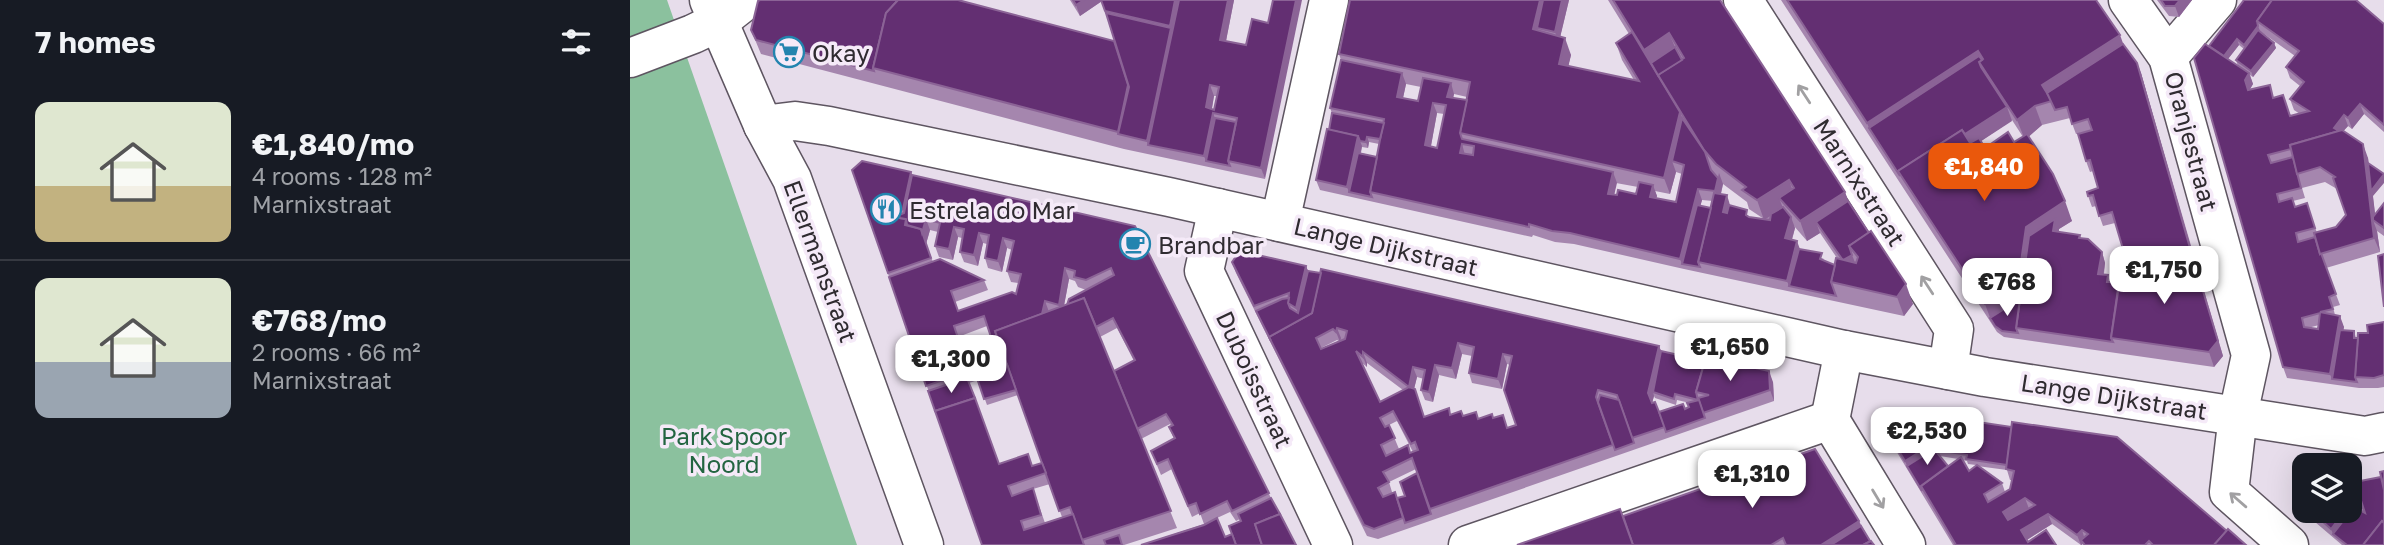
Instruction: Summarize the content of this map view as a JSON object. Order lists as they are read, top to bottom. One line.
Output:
{"streets":{"street":["Oranjestraat","Marnixstraat","Lange Dijkstraat","Ellermanstraat","Duboisstraat"]},"crossings":[["Oranjestraat","Lange Dijkstraat"],["Marnixstraat","Lange Dijkstraat"],["Lange Dijkstraat","Ellermanstraat"],["Lange Dijkstraat","Duboisstraat"]],"one_way":["Marnixstraat"],"parks":["Park Spoor Noord"],"places":{"supermarket":["Okay"],"restaurant":["Estrela do Mar"],"cafe":["Brandbar"]},"page":{"heading":"7 homes","list":[{"name":"€1,840/mo","note":"4 rooms · 128 m² · Marnixstraat"},{"name":"€768/mo","note":"2 rooms · 66 m² · Marnixstraat"}],"price":["€1,840","€1,750","€768","€1,650","€1,300","€2,530","€1,310"]}}
